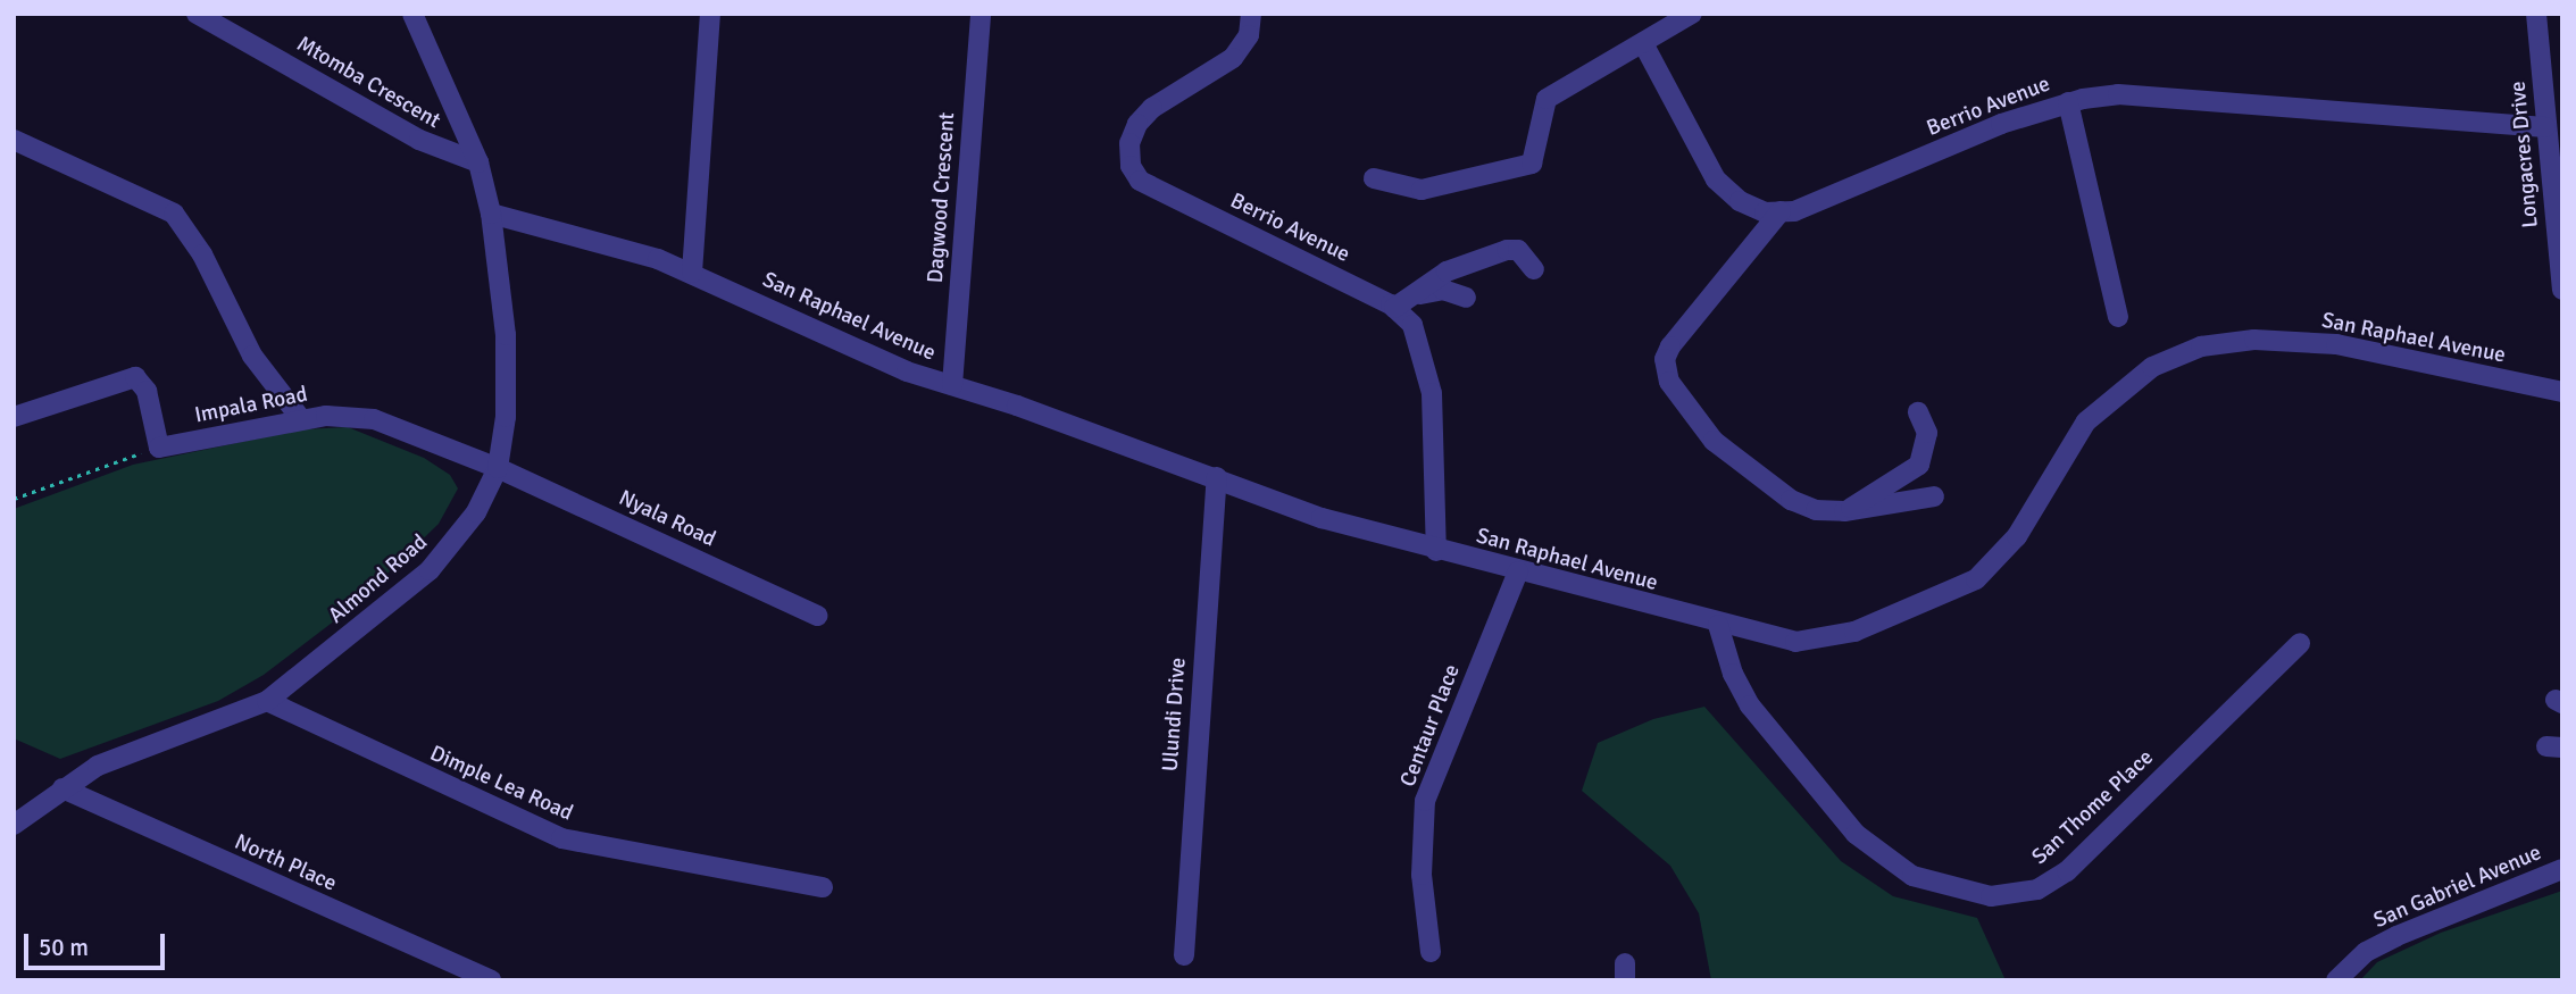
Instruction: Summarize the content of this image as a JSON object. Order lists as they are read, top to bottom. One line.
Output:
{"streets":{"street":["Mtomba Crescent","Berrio Avenue","Longacres Drive","Dagwood Crescent","San Raphael Avenue","Impala Road","Nyala Road","Almond Road","Ulundi Drive","Centaur Place","Dimple Lea Road","San Thome Place","North Place","San Gabriel Avenue"]},"crossings":[["Mtomba Crescent","Almond Road"],["Berrio Avenue","Longacres Drive"],["Berrio Avenue","San Raphael Avenue"],["Dagwood Crescent","San Raphael Avenue"],["San Raphael Avenue","Almond Road"],["San Raphael Avenue","Ulundi Drive"],["San Raphael Avenue","Centaur Place"],["San Raphael Avenue","San Thome Place"],["Impala Road","Nyala Road"],["Impala Road","Almond Road"],["Nyala Road","Almond Road"],["Almond Road","Dimple Lea Road"],["Almond Road","North Place"]],"scale_bar":"50 m"}
